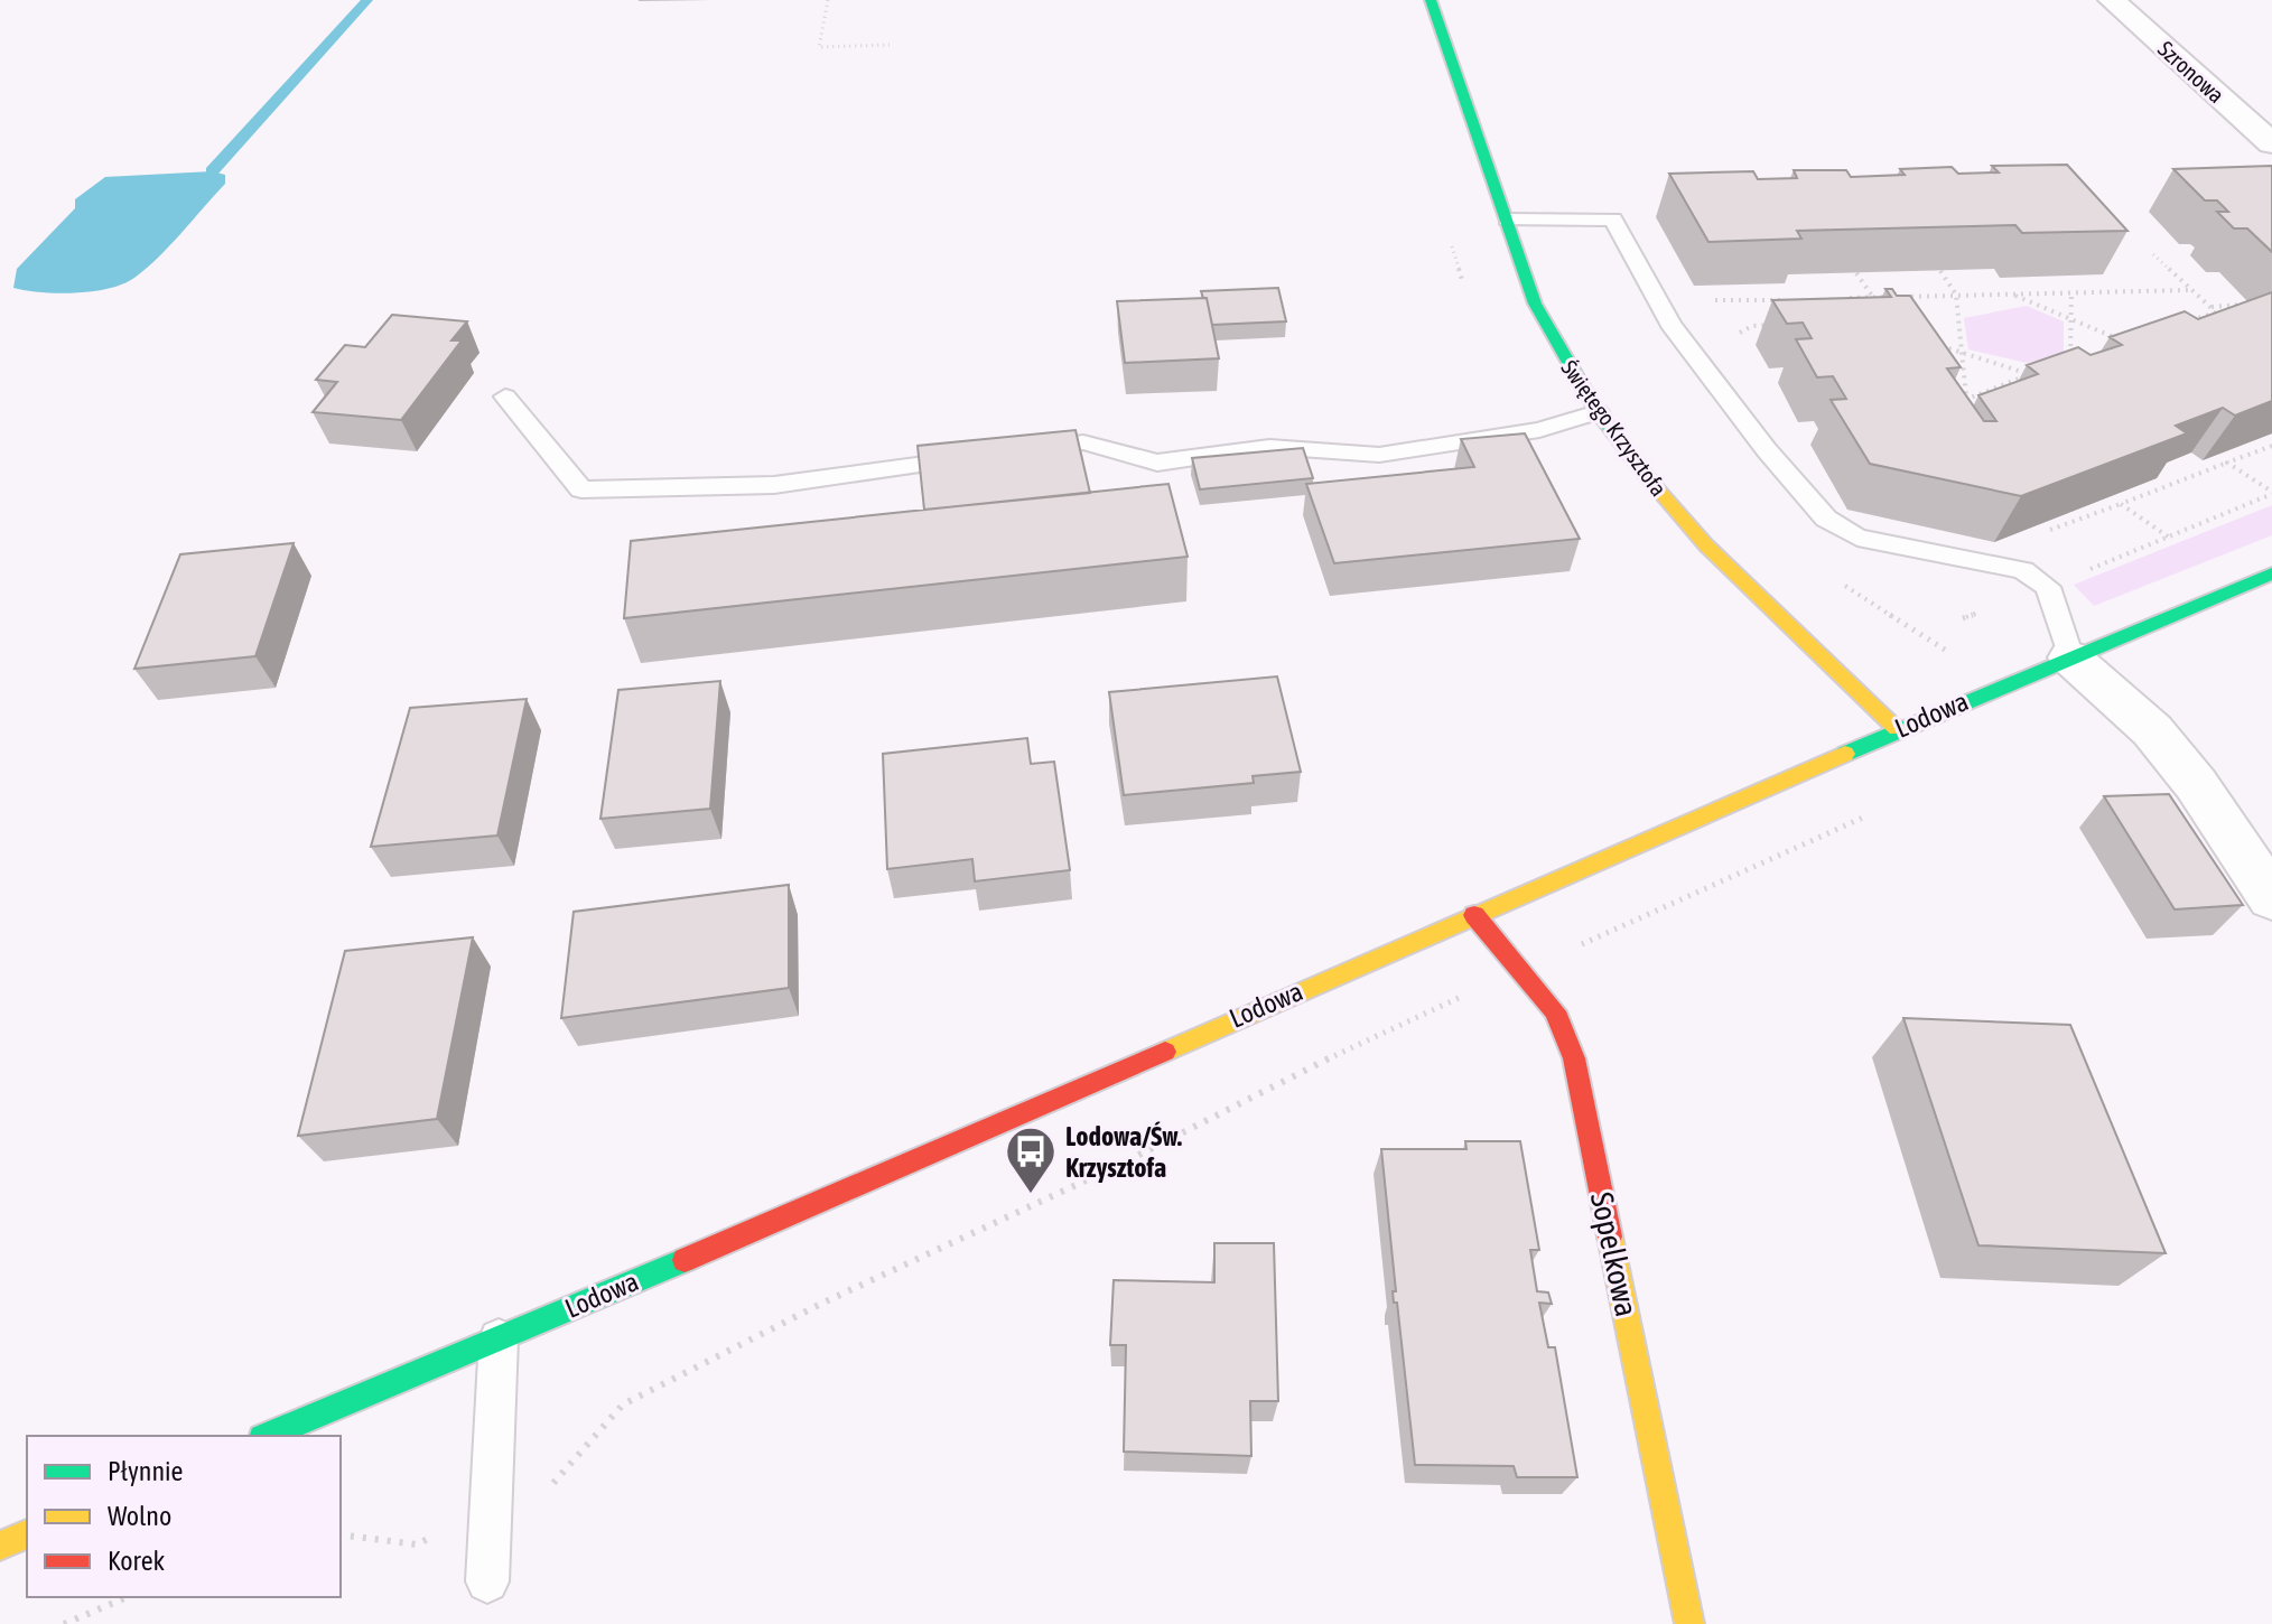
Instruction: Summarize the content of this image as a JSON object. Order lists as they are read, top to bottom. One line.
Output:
{"streets":{"street":["Szronowa","Świętego Krzysztofa","Lodowa","Sopelkowa"]},"crossings":[["Świętego Krzysztofa","Lodowa"],["Lodowa","Sopelkowa"]],"places":{"bus stop":["Lodowa/Św. Krzysztofa"]},"legend":["Płynnie","Wolno","Korek"]}
